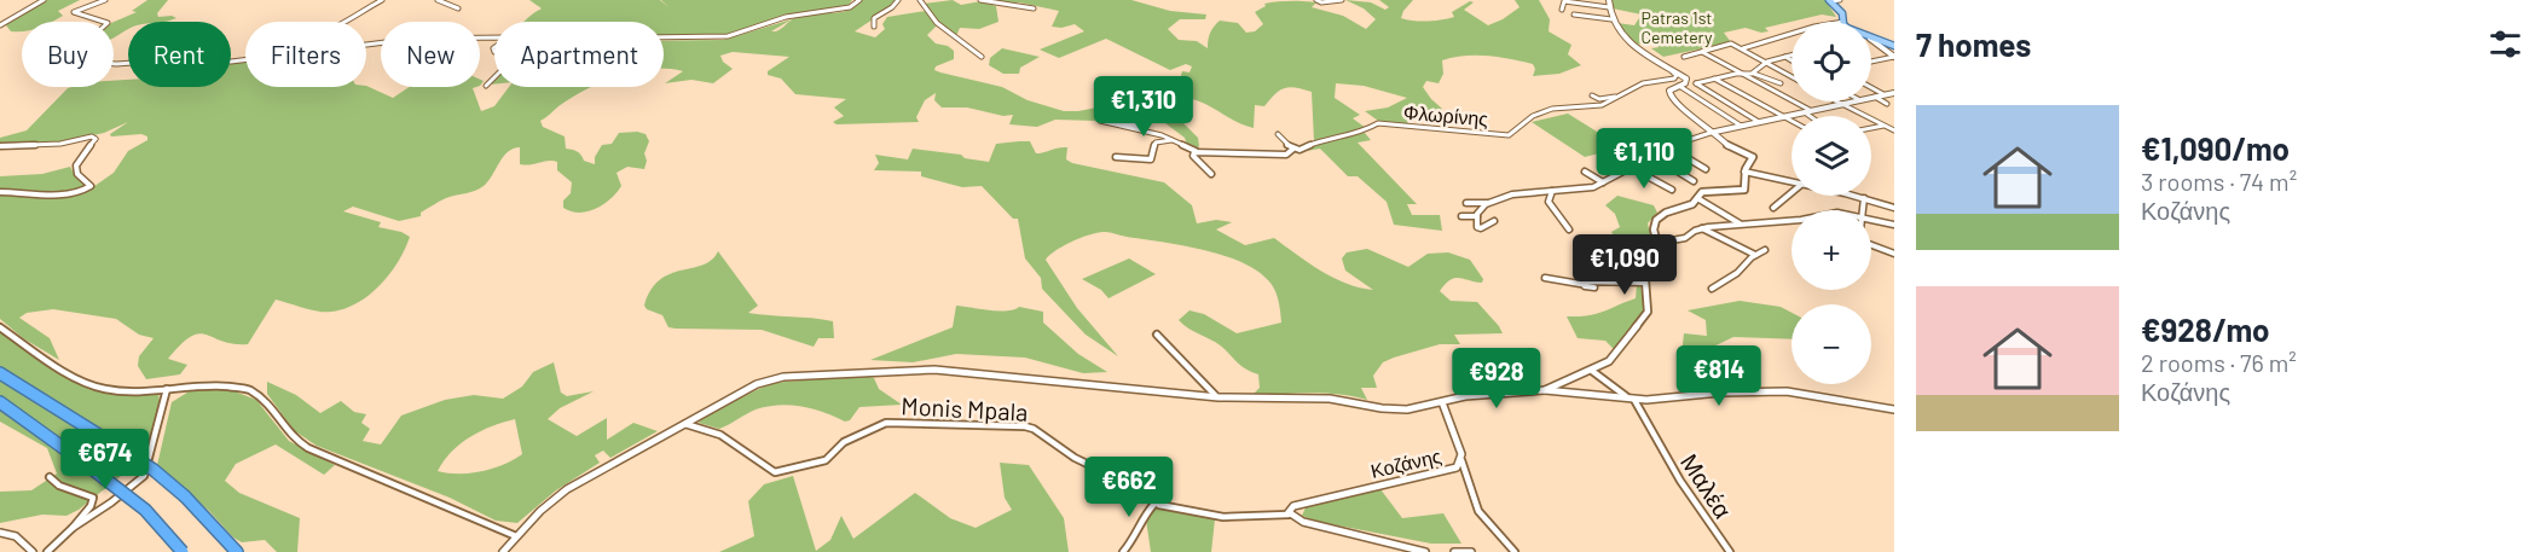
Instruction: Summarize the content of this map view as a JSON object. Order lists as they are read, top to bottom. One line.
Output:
{"streets":{"street":["Φλωρίνης","Monis Mpala","Κοζάνης","Μαλέα"]},"crossings":[["Monis Mpala","Κοζάνης"]],"parks":["Patras 1st Cemetery"],"page":{"heading":"7 homes","map_buttons":["+","−"],"chip":["Buy","Rent","Filters","New","Apartment"],"price":["€1,310","€1,110","€1,090","€814","€928","€674","€662"],"list":[{"name":"€1,090/mo","note":"3 rooms · 74 m² · Κοζάνης"},{"name":"€928/mo","note":"2 rooms · 76 m² · Κοζάνης"}]}}
